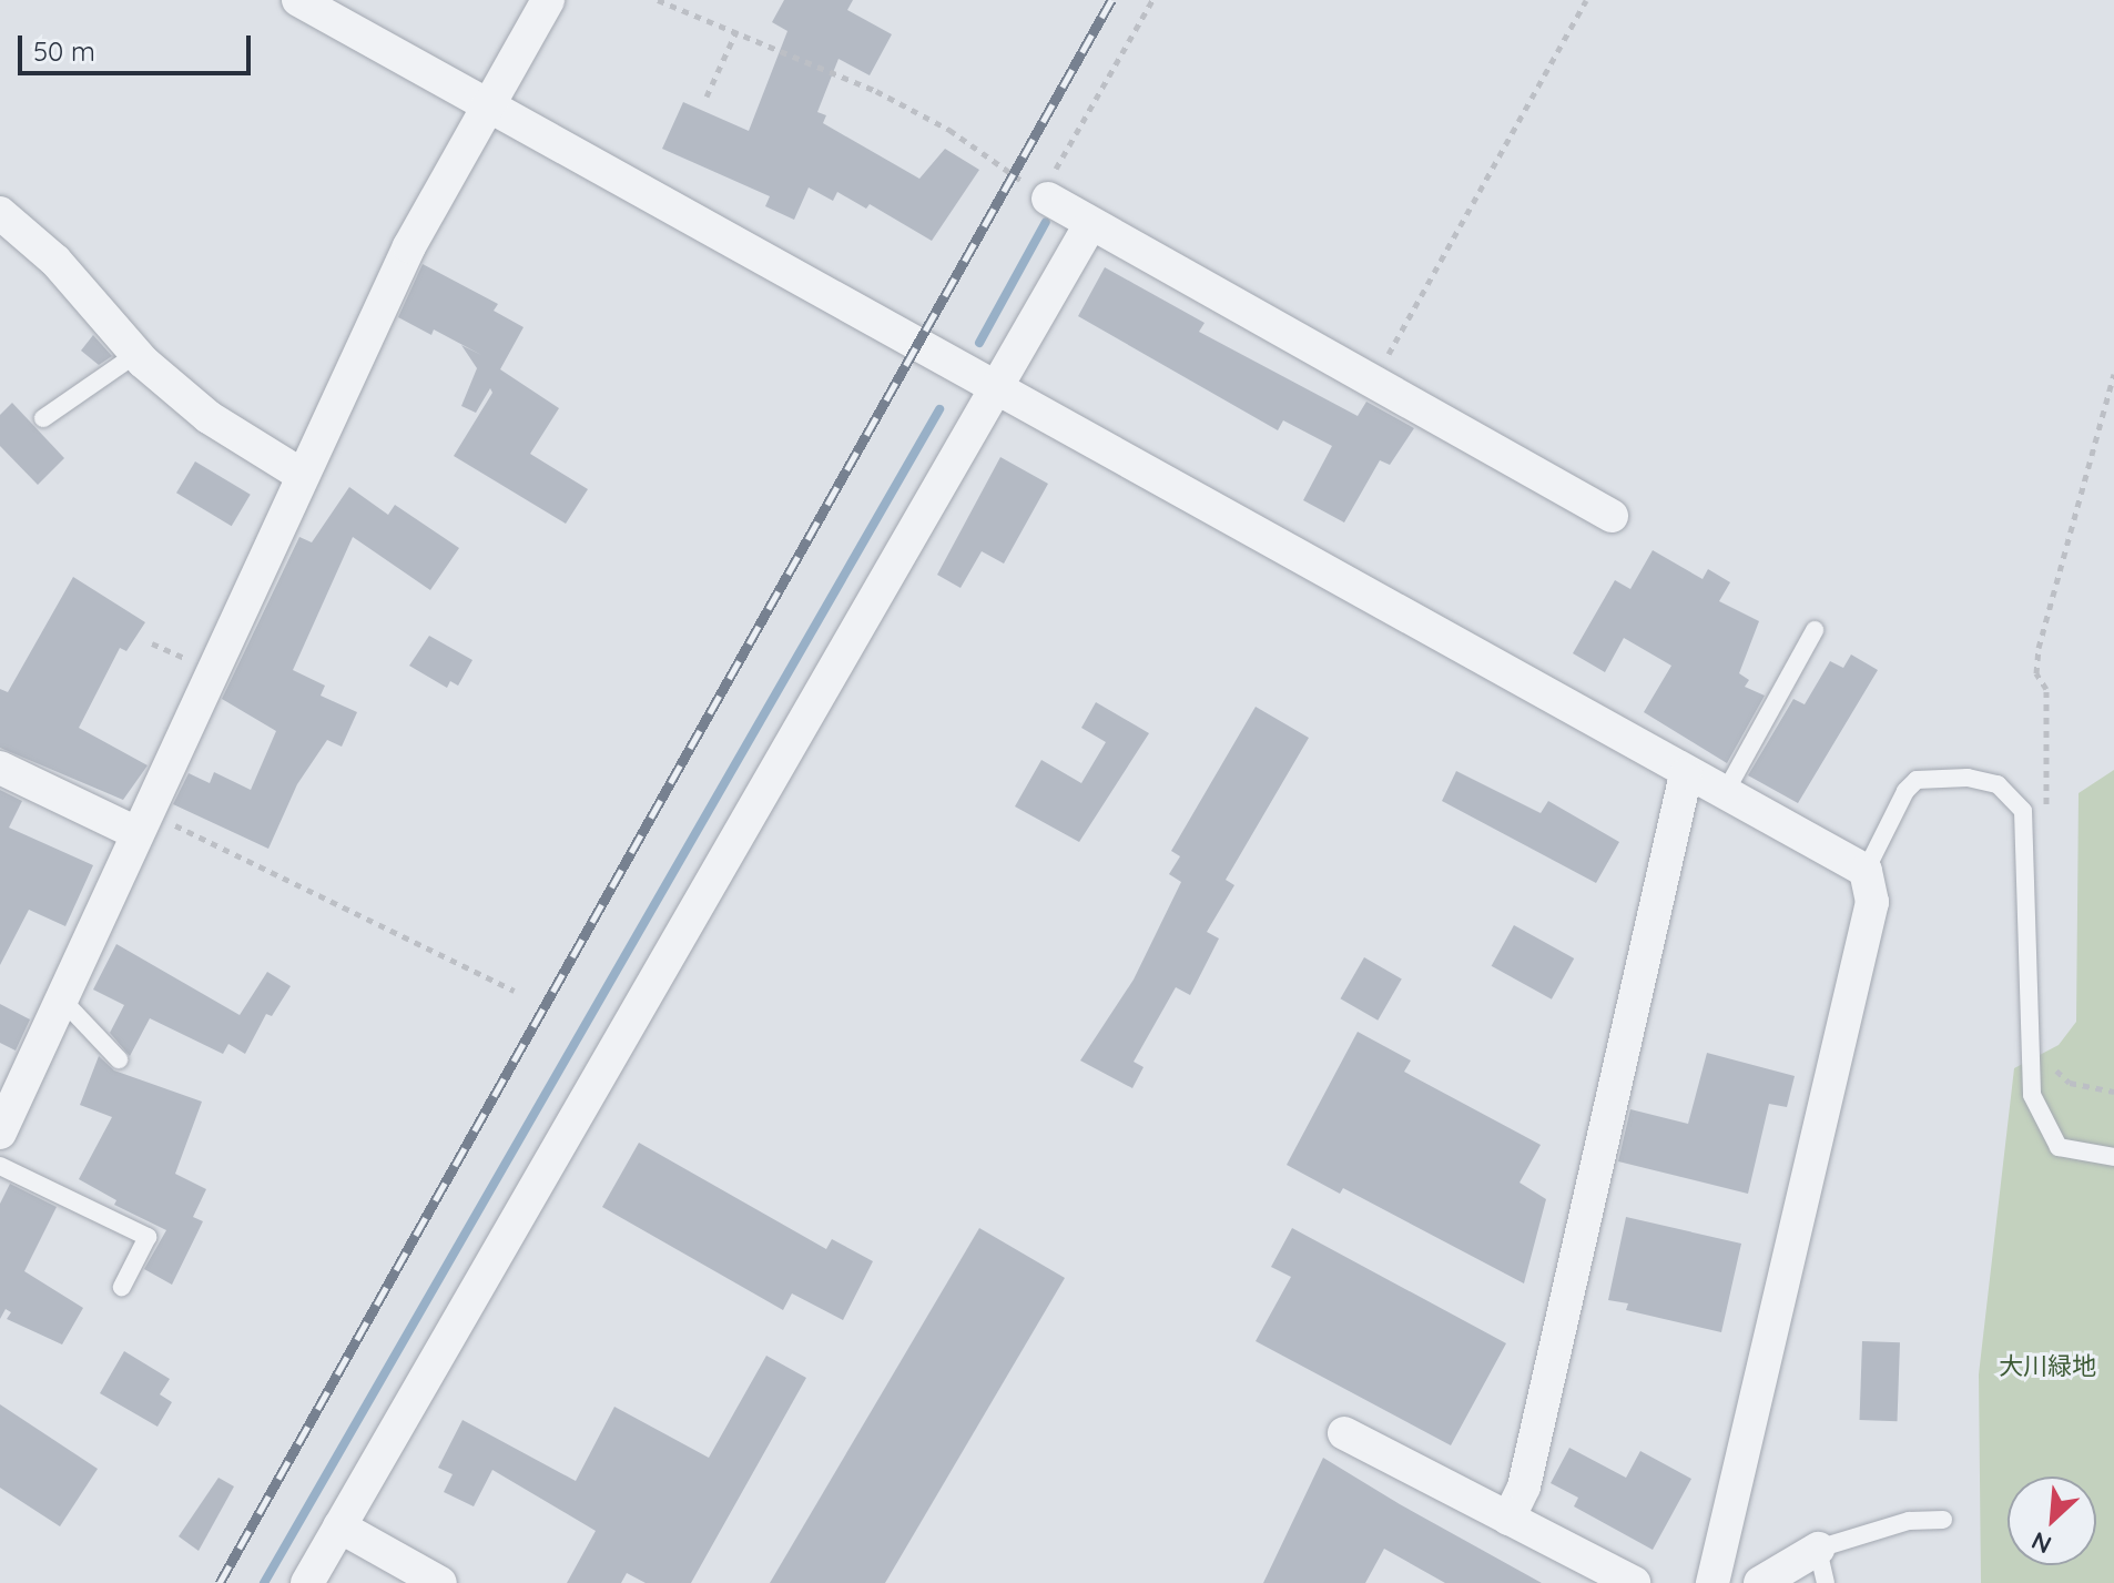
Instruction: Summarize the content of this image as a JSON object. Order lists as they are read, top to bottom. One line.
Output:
{"parks":["大川緑地"],"scale_bar":"50 m","north":"bottom left"}
